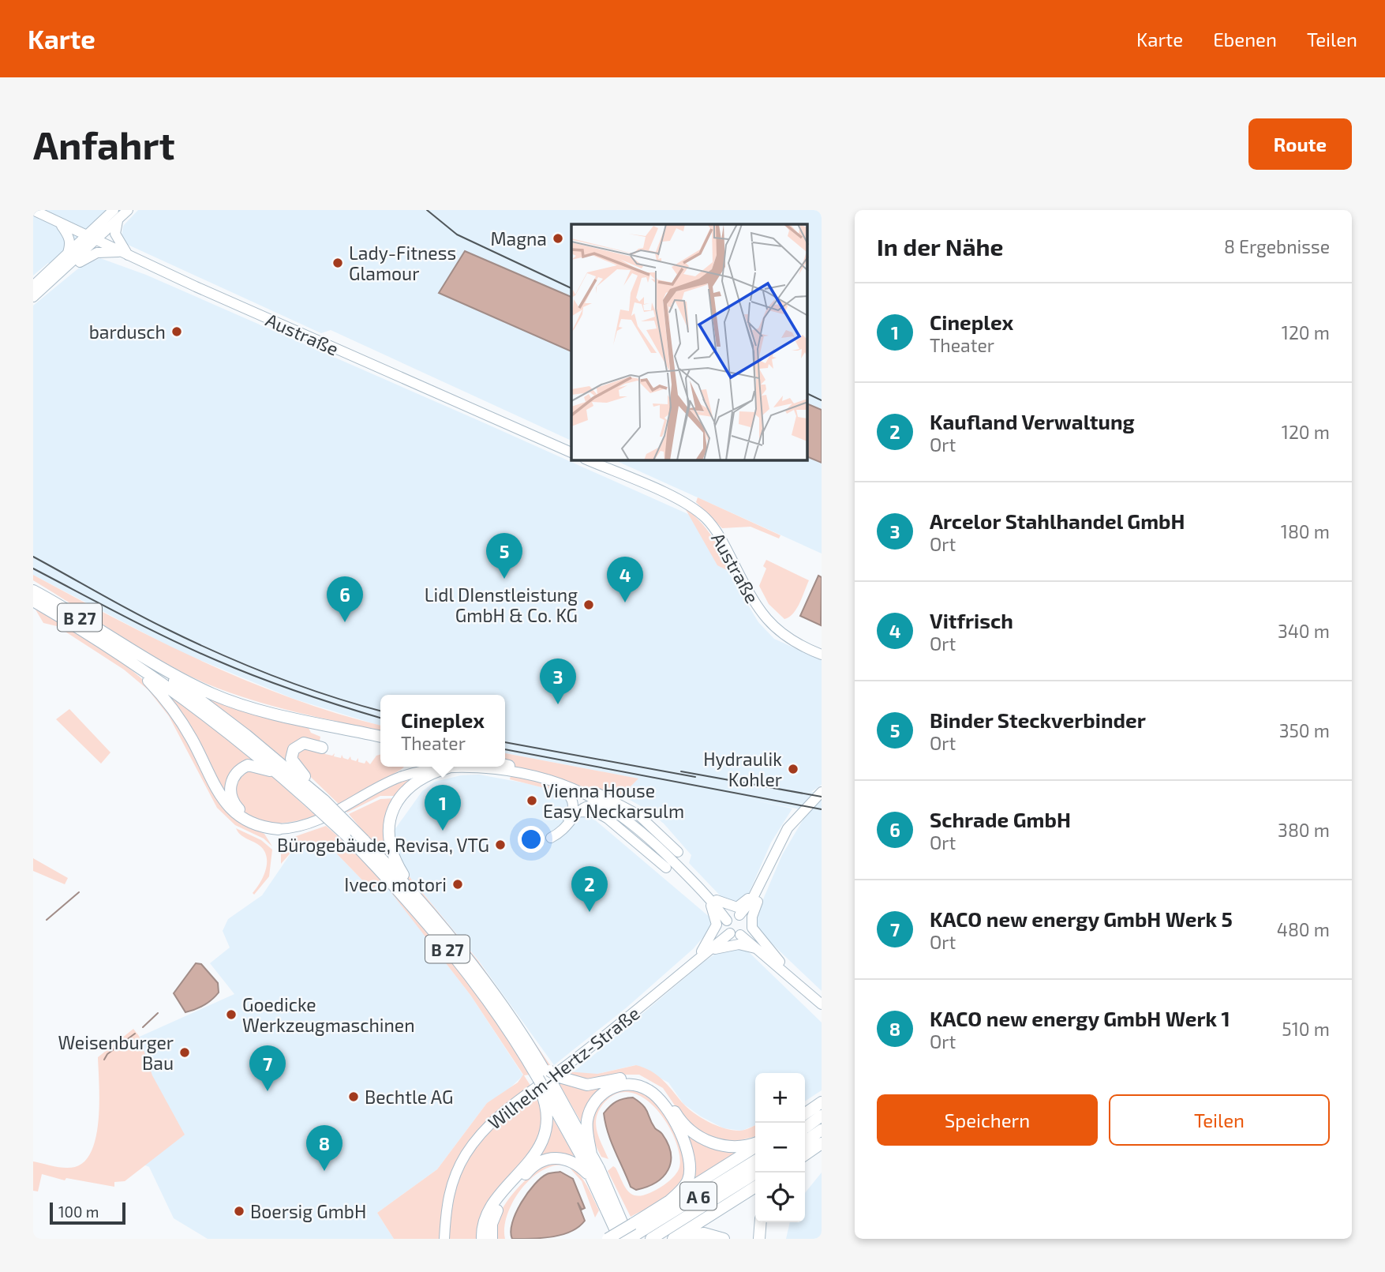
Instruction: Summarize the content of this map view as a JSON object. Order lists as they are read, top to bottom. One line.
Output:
{"streets":{"highway":["B 27","A 6"],"main road":["Austraße","Wilhelm-Hertz-Straße"]},"crossings":[["B 27","A 6"]],"places":["Magna","Lady-Fitness Glamour","bardusch","Lidl DIenstleistung GmbH & Co. KG","Hydraulik Kohler","Vienna House Easy Neckarsulm","Bürogebäude, Revisa, VTG","Iveco motori","Goedicke Werkzeugmaschinen","Weisenburger Bau","Bechtle AG","Boersig GmbH"],"scale_bar":"100 m","page":{"header":"Karte","nav":["Karte","Ebenen","Teilen"],"buttons":["Route",["Speichern","Teilen"]],"title":"Anfahrt","heading":["In der Nähe","8 Ergebnisse"],"list":[{"mark":"1","name":"Cineplex","note":"Theater","value":"120 m"},{"mark":"2","name":"Kaufland Verwaltung","note":"Ort","value":"120 m"},{"mark":"3","name":"Arcelor Stahlhandel GmbH","note":"Ort","value":"180 m"},{"mark":"4","name":"Vitfrisch","note":"Ort","value":"340 m"},{"mark":"5","name":"Binder Steckverbinder","note":"Ort","value":"350 m"},{"mark":"6","name":"Schrade GmbH","note":"Ort","value":"380 m"},{"mark":"7","name":"KACO new energy GmbH Werk 5","note":"Ort","value":"480 m"},{"mark":"8","name":"KACO new energy GmbH Werk 1","note":"Ort","value":"510 m"}],"pins":["5","4","6","3","1","2","7","8"],"popup":["Cineplex","Theater"],"map_buttons":["+","−"],"scale":"100 m"}}
